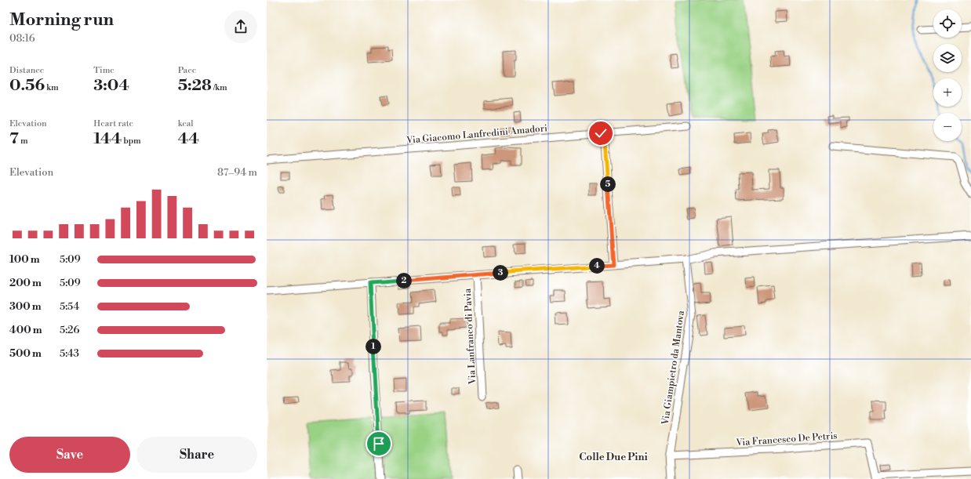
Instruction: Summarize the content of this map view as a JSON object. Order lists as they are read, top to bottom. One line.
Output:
{"streets":{"street":["Via Giacomo Lanfredini Amadori","Via Lanfranco di Pavia","Via Giampietro da Mantova","Via Francesco De Petris"]},"crossings":[["Via Giampietro da Mantova","Via Francesco De Petris"]],"districts":["Colle Due Pini"],"page":{"heading":["Morning run","08:16"],"map_buttons":["+","−"],"stats":[["Distance","0.56 km"],["Time","3:04"],["Pace","5:28 /km"],["Elevation","7 m"],["Heart rate","144 bpm"],["kcal","44"]],"chart":["Elevation","87–94 m"],"pins":["5","4","3","2","1"],"list":[{"name":"100 m","note":"5:09"},{"name":"200 m","note":"5:09"},{"name":"300 m","note":"5:54"},{"name":"400 m","note":"5:26"},{"name":"500 m","note":"5:43"}],"buttons":["Save","Share"]}}
